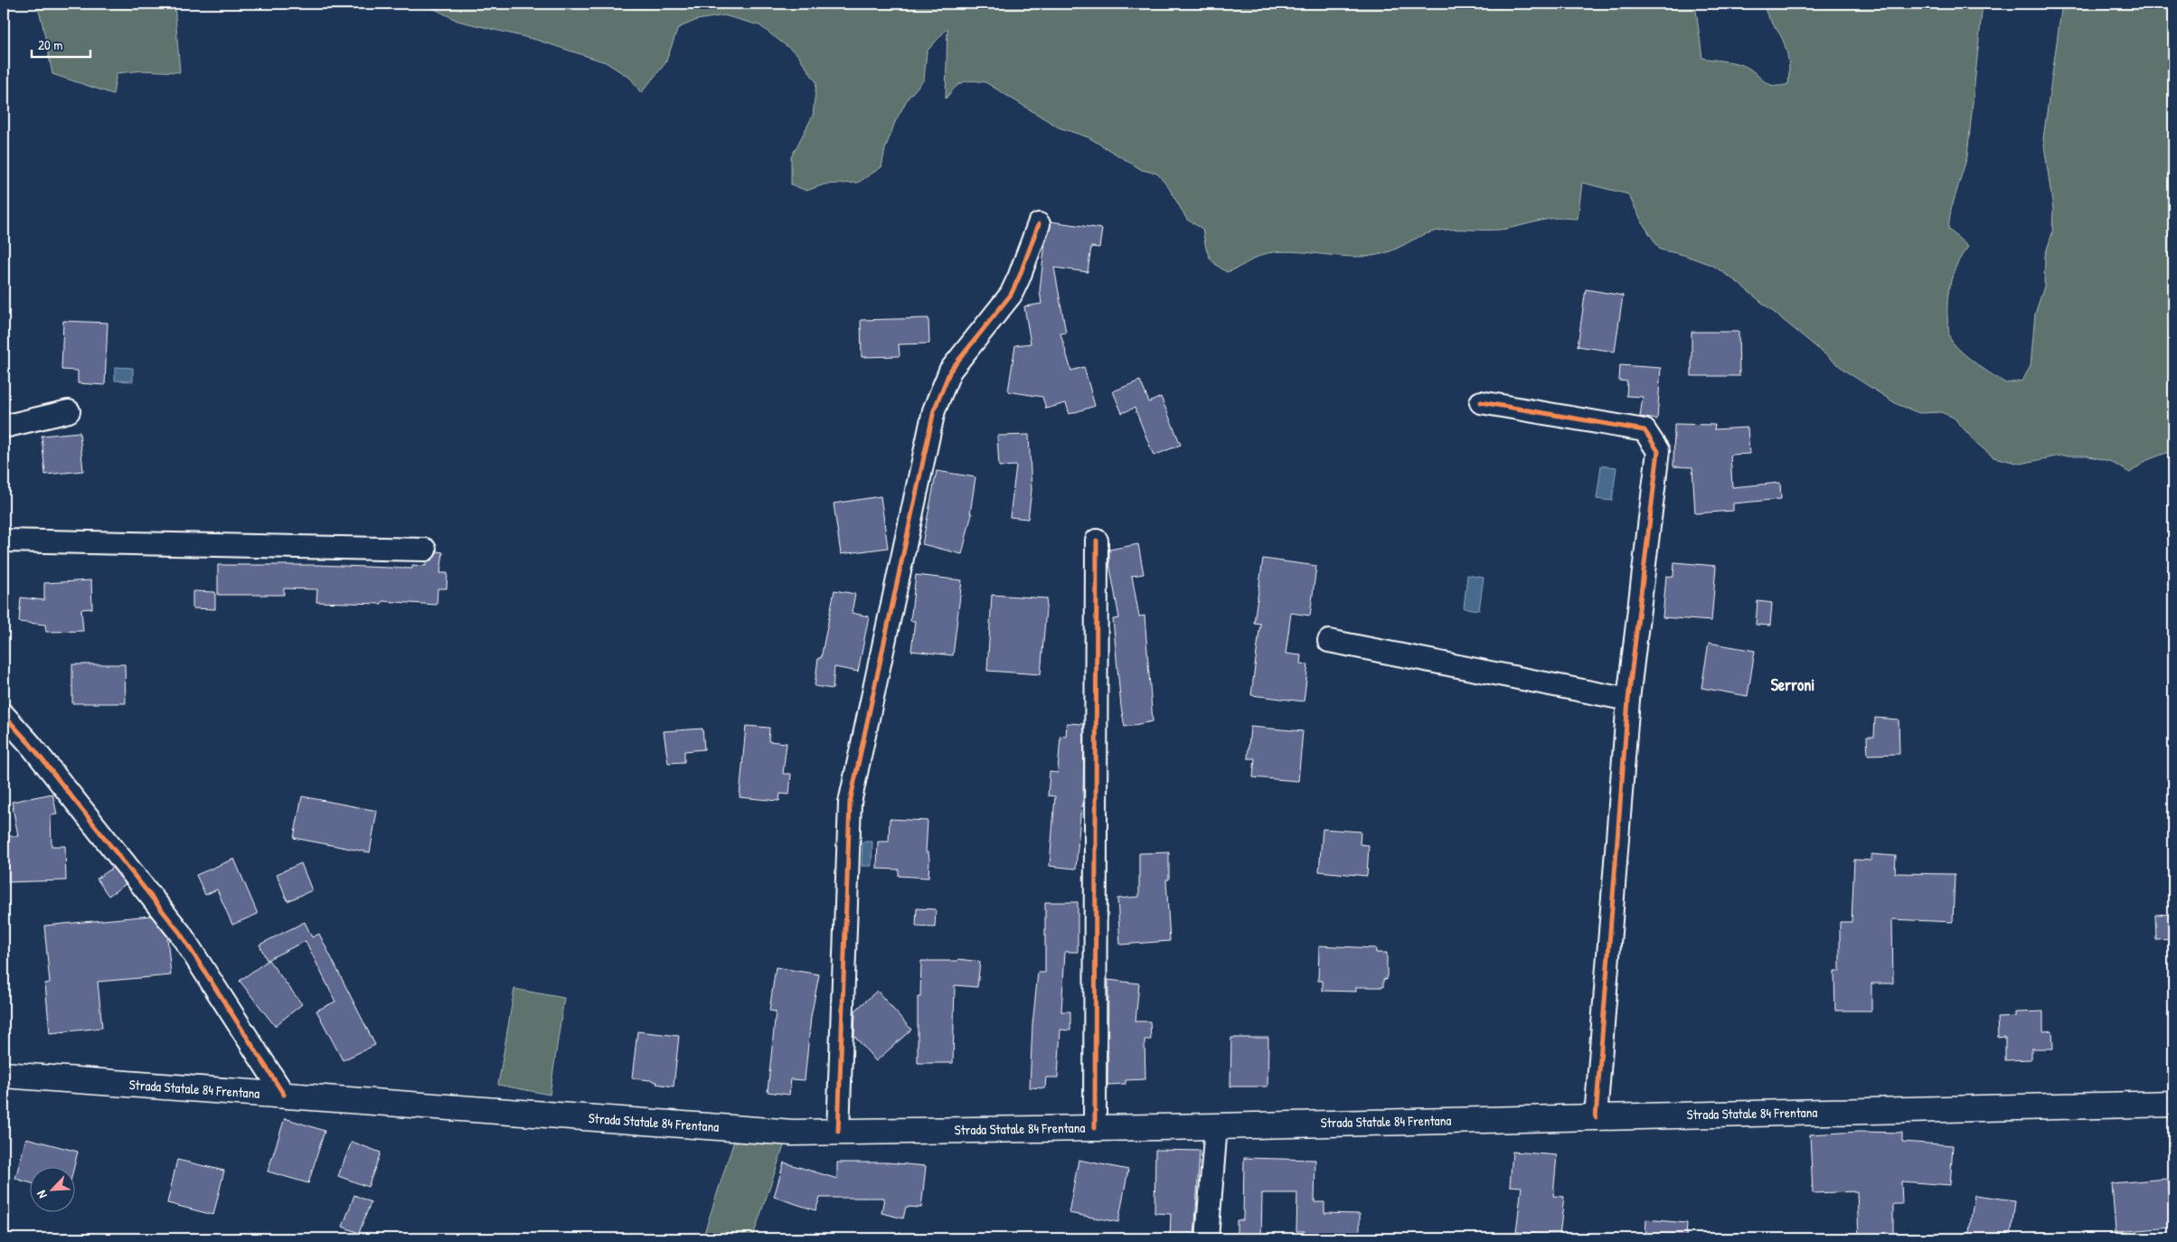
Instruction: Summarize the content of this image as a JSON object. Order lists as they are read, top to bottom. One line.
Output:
{"streets":{"main road":["Strada Statale 84 Frentana"]},"districts":["Serroni"],"scale_bar":"20 m","north":"bottom left"}
